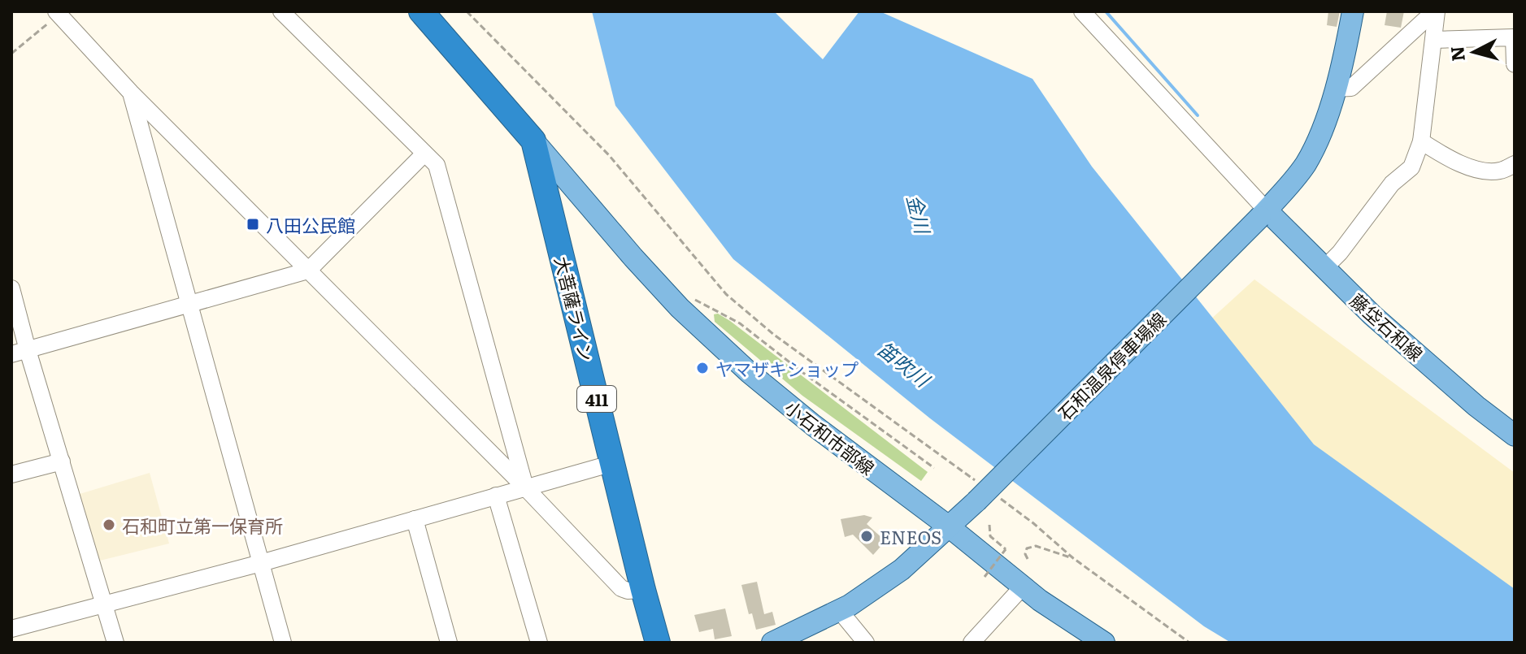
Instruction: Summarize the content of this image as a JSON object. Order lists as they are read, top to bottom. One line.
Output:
{"streets":{"highway":["大菩薩ライン","411"],"main road":["藤垈石和線","石和温泉停車場線","小石和市部線"]},"crossings":[["大菩薩ライン","小石和市部線"],["藤垈石和線","石和温泉停車場線"],["石和温泉停車場線","小石和市部線"]],"water":["金川","笛吹川"],"places":{"transit":["八田公民館"],"other":["ヤマザキショップ","石和町立第一保育所","ENEOS"]},"north":"left"}
